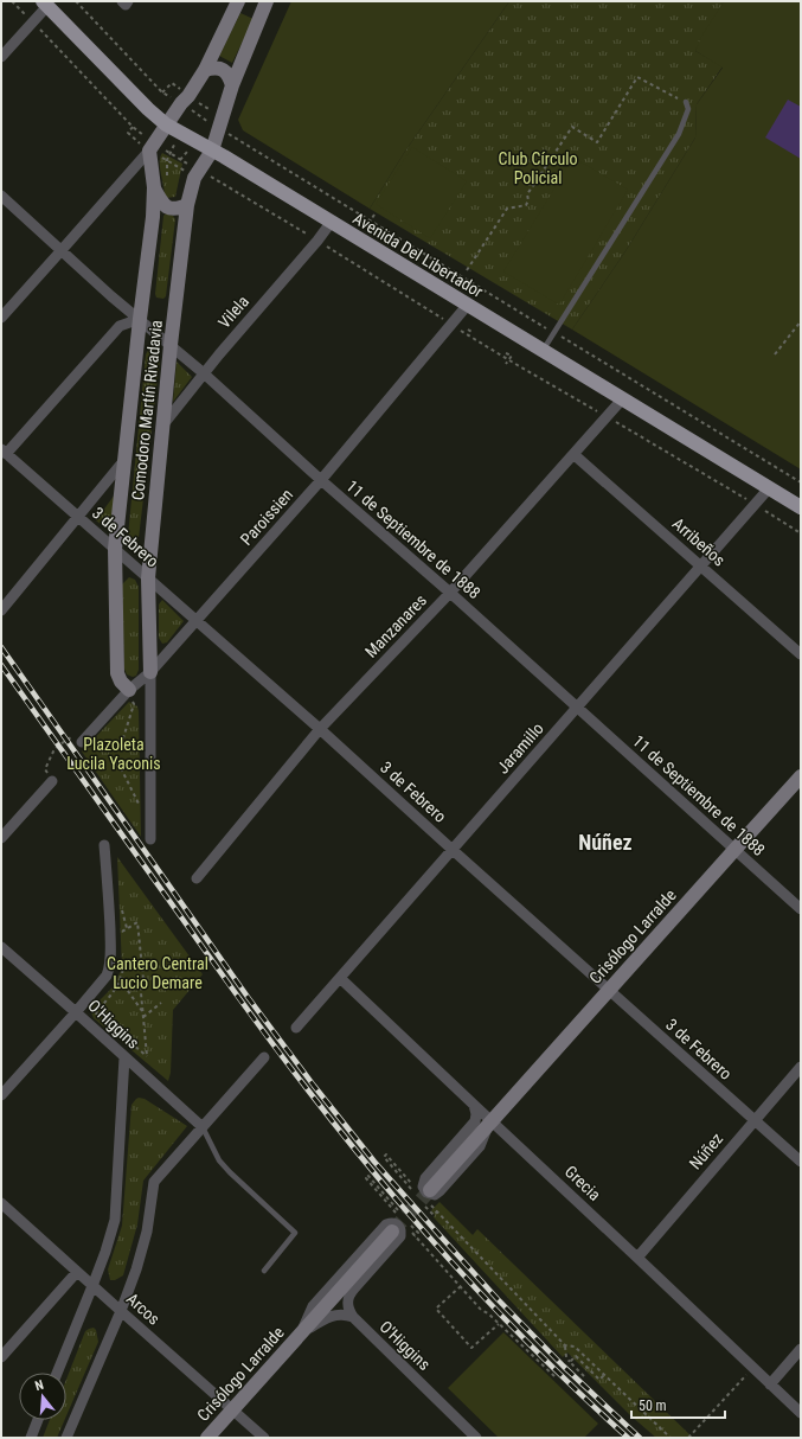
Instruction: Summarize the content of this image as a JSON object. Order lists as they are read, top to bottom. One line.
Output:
{"streets":{"main road":["Avenida Del Libertador"],"street":["Vilela","Comodoro Martín Rivadavia","Paroissien","3 de Febrero","11 de Septiembre de 1888","Arribeños","Manzanares","Jaramillo","Crisólogo Larralde","O'Higgins","Núñez","Grecia","Arcos"]},"crossings":[["Avenida Del Libertador","Vilela"],["Avenida Del Libertador","Comodoro Martín Rivadavia"],["Avenida Del Libertador","Paroissien"],["Avenida Del Libertador","Manzanares"],["Avenida Del Libertador","Jaramillo"],["Vilela","Comodoro Martín Rivadavia"],["Vilela","11 de Septiembre de 1888"],["Comodoro Martín Rivadavia","Paroissien"],["Comodoro Martín Rivadavia","3 de Febrero"],["Comodoro Martín Rivadavia","11 de Septiembre de 1888"],["Paroissien","3 de Febrero"],["Paroissien","11 de Septiembre de 1888"],["3 de Febrero","Manzanares"],["3 de Febrero","Jaramillo"],["3 de Febrero","Crisólogo Larralde"],["3 de Febrero","Núñez"],["11 de Septiembre de 1888","Manzanares"],["11 de Septiembre de 1888","Jaramillo"],["11 de Septiembre de 1888","Crisólogo Larralde"],["Arribeños","Manzanares"],["Arribeños","Jaramillo"],["Jaramillo","Grecia"],["Crisólogo Larralde","O'Higgins"],["Crisólogo Larralde","Grecia"],["Crisólogo Larralde","Arcos"],["Núñez","Grecia"]],"districts":["Núñez"],"parks":["Club Círculo Policial","Plazoleta Lucila Yaconis","Cantero Central Lucio Demare"],"scale_bar":"50 m","north":"top"}
